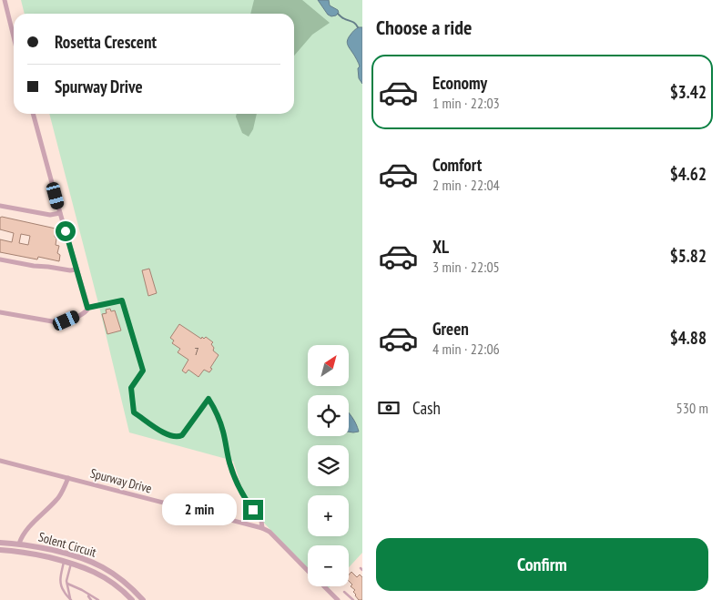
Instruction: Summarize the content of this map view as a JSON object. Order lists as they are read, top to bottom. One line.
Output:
{"streets":{"street":["Spurway Drive","Solent Circuit"]},"house_numbers":["7"],"north":"top right","page":{"heading":"Choose a ride","banner":["Rosetta Crescent","Spurway Drive"],"list":[{"name":"Economy","note":"1 min · 22:03","value":"$3.42"},{"name":"Comfort","note":"2 min · 22:04","value":"$4.62"},{"name":"XL","note":"3 min · 22:05","value":"$5.82"},{"name":"Green","note":"4 min · 22:06","value":"$4.88"}],"map_buttons":["+","−"],"pay":["Cash","530 m"],"bubble":"2 min","buttons":"Confirm"}}
